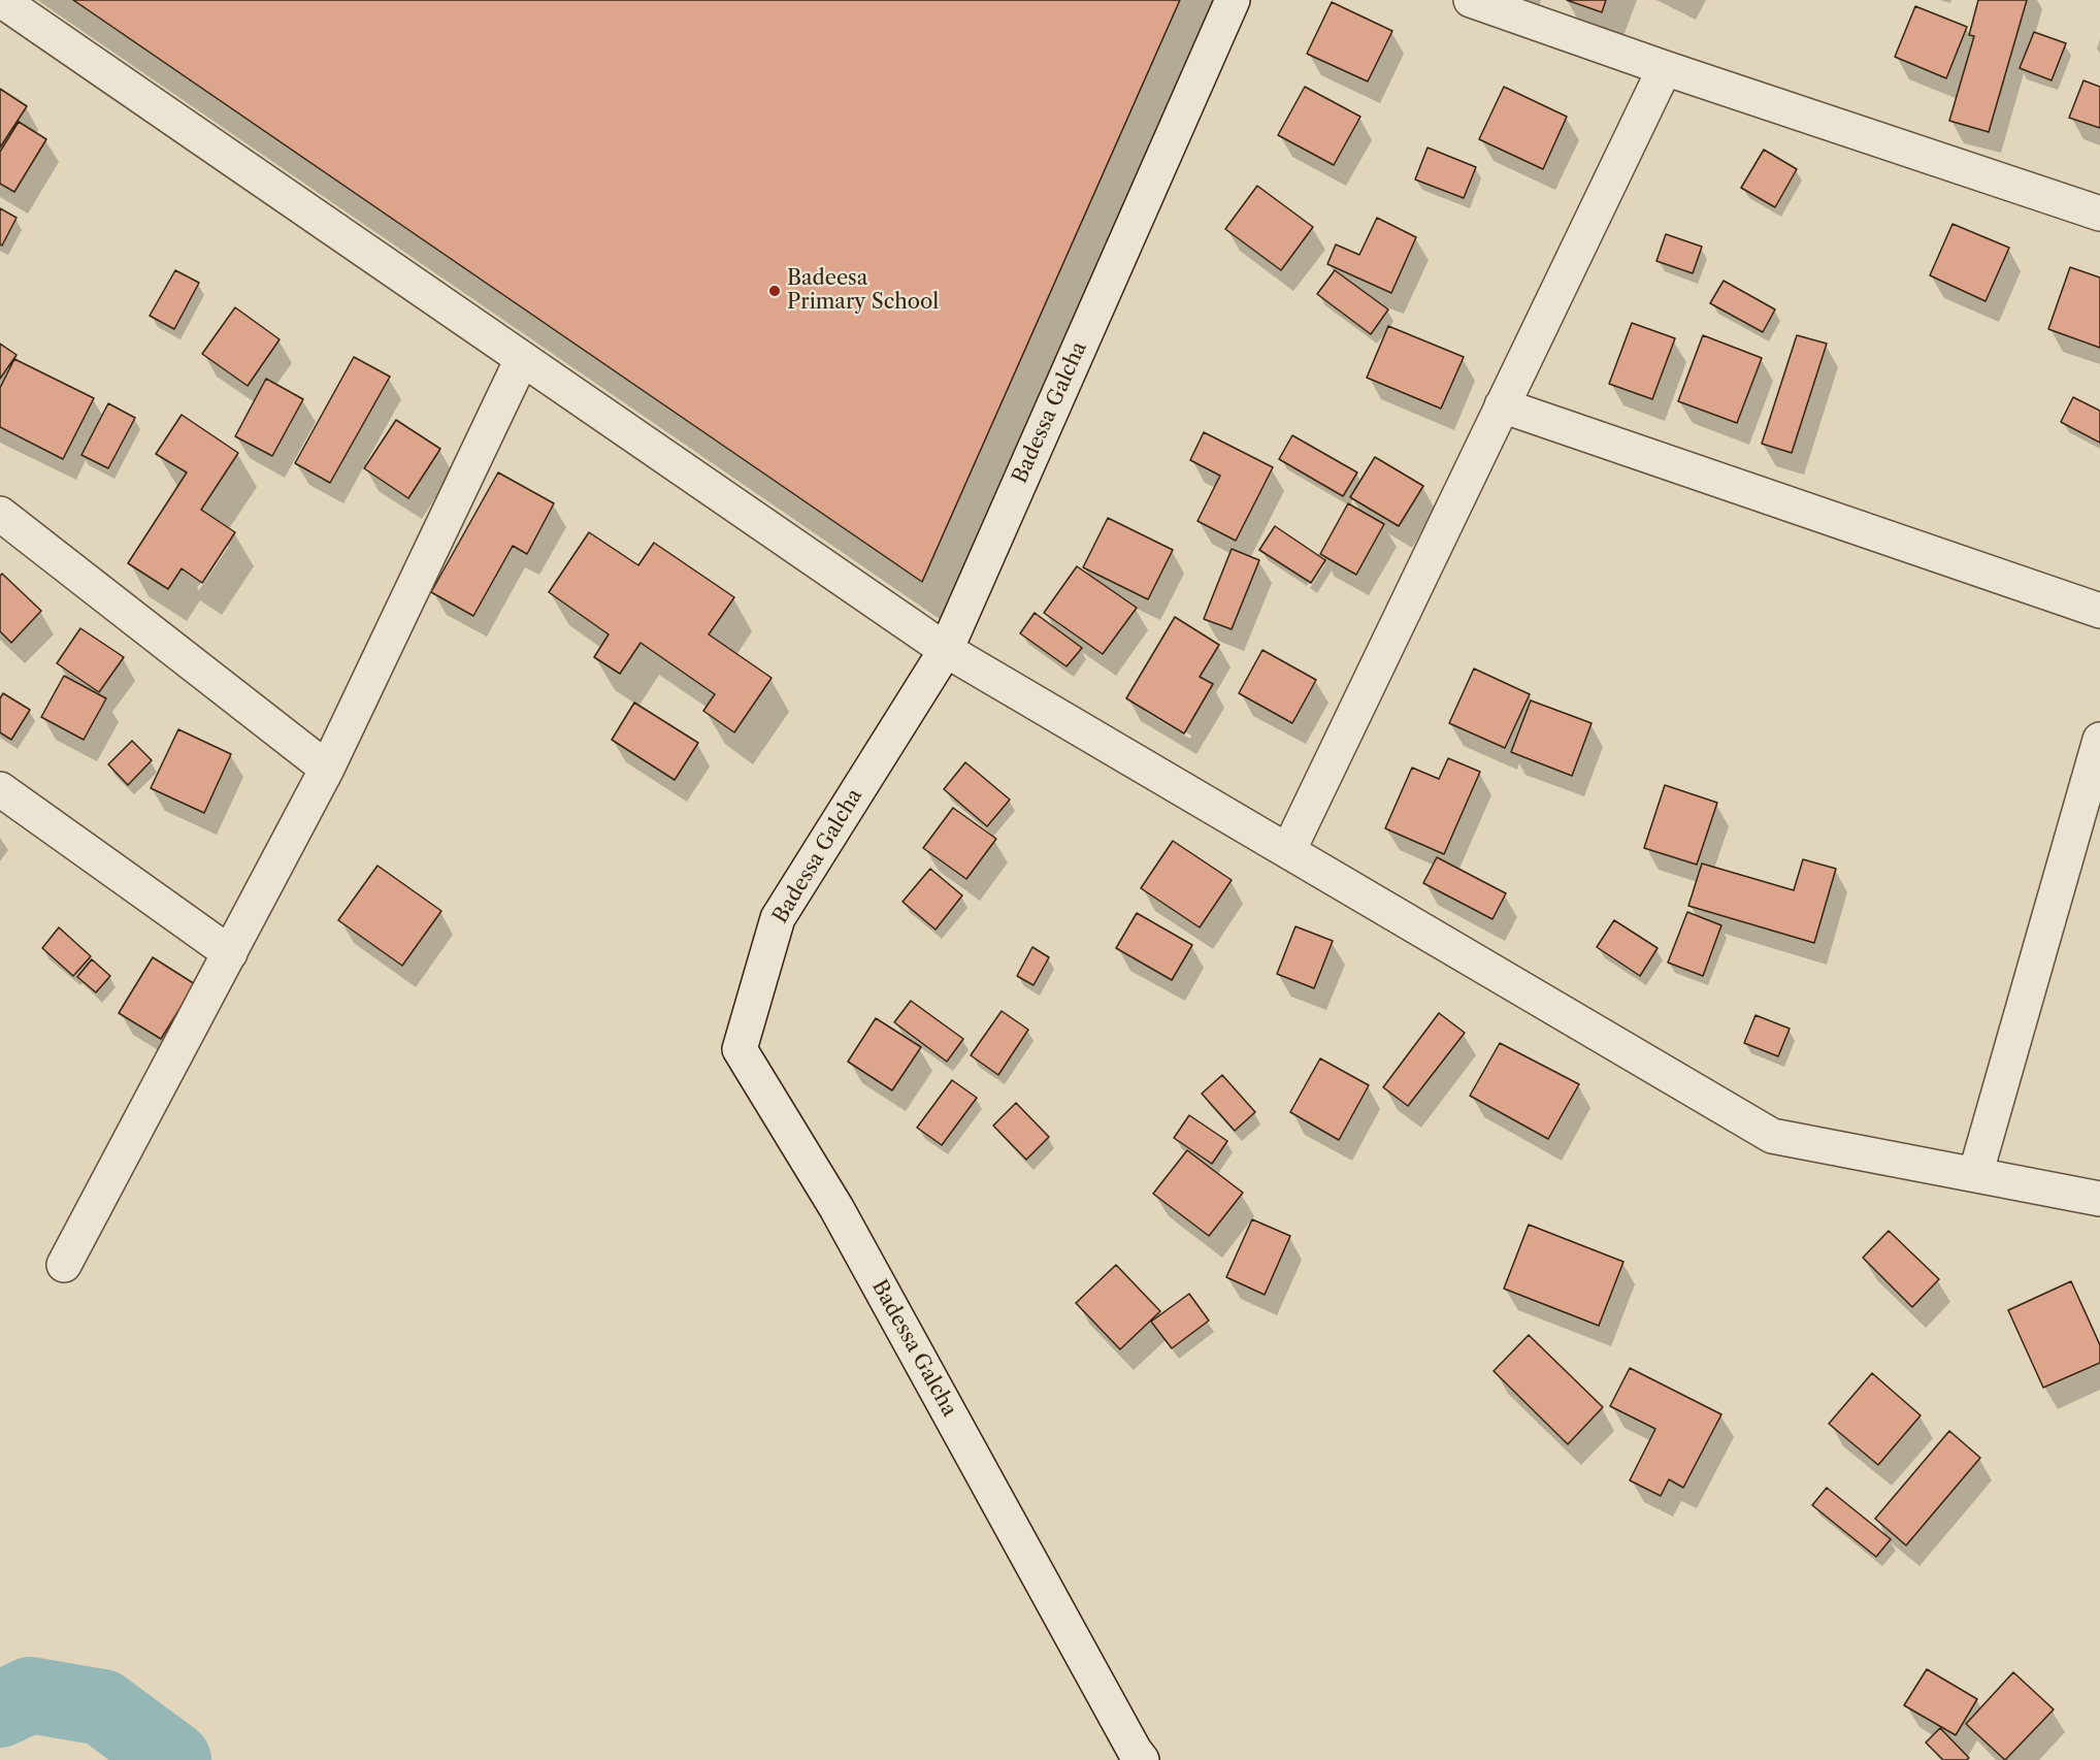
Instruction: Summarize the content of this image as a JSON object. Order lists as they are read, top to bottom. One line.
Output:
{"streets":{"street":["Badessa Galcha"]},"places":["Badeesa Primary School"]}
